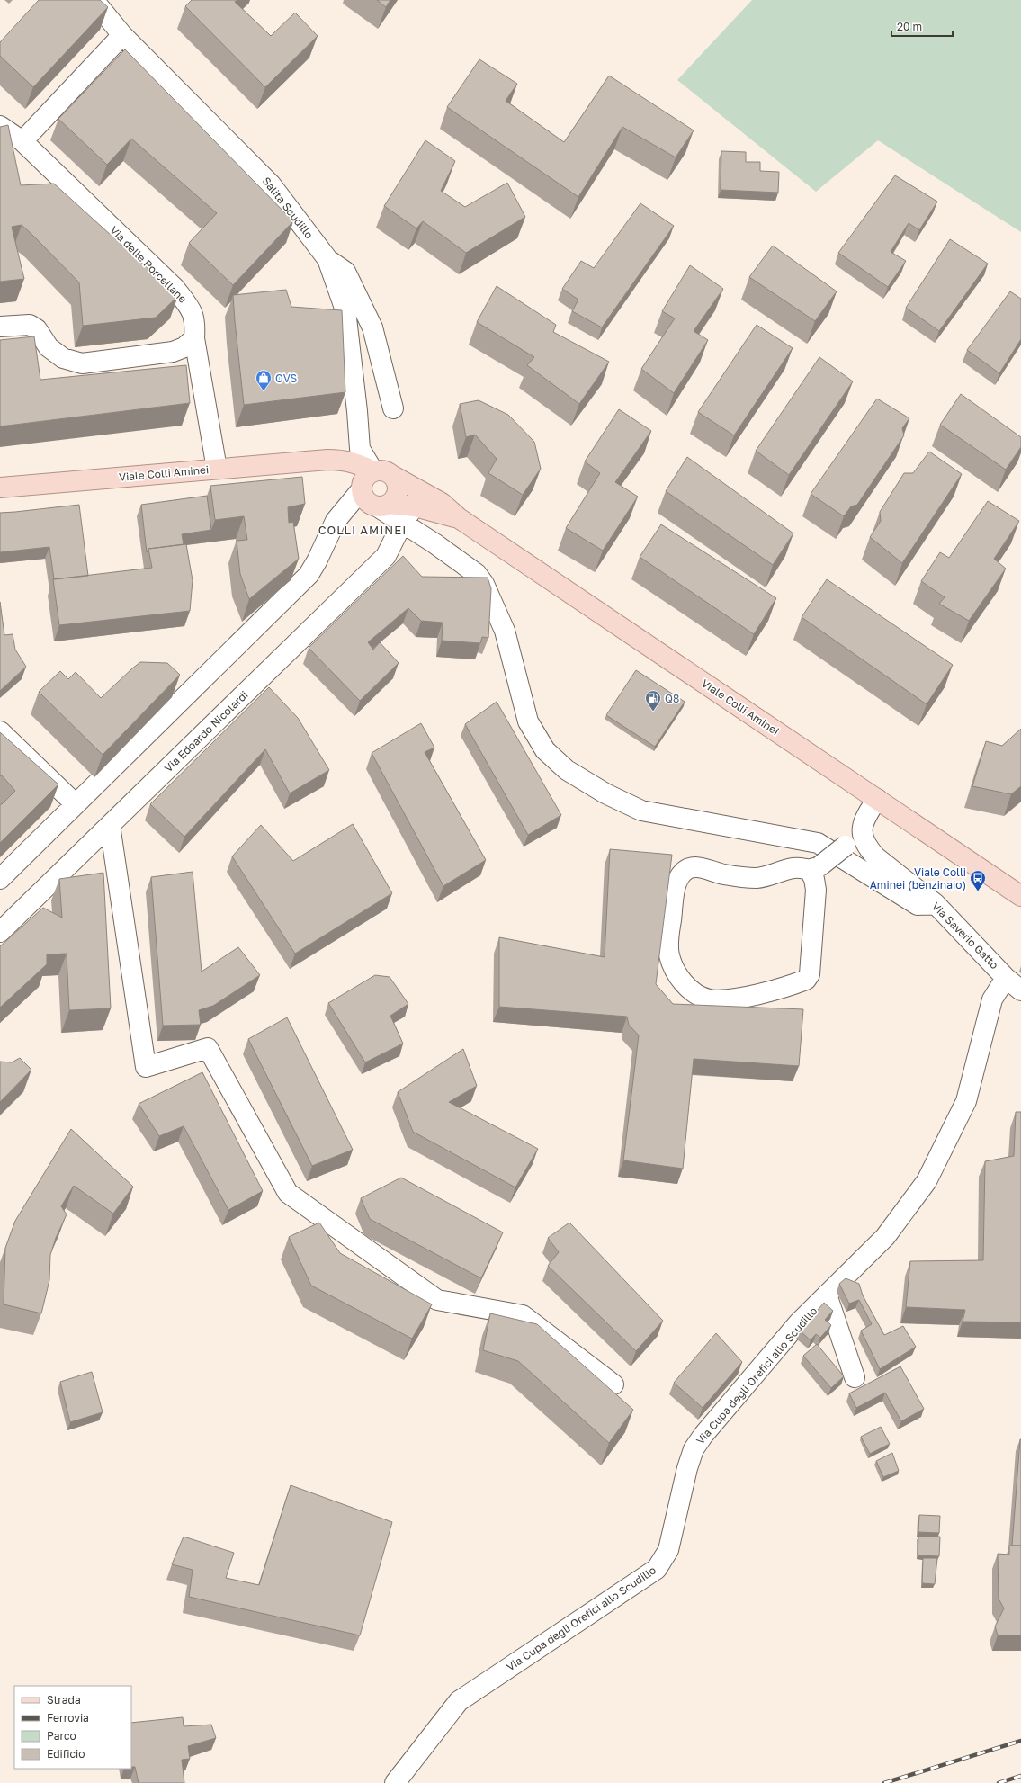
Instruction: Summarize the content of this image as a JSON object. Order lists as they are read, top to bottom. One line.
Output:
{"streets":{"main road":["Viale Colli Aminei"],"street":["Salita Scudillo","Via delle Porcellane","Via Edoardo Nicolardi","Via Saverio Gatto","Via Cupa degli Orefici allo Scudillo"]},"crossings":[["Salita Scudillo","Viale Colli Aminei"],["Via delle Porcellane","Viale Colli Aminei"],["Viale Colli Aminei","Via Edoardo Nicolardi"],["Via Saverio Gatto","Via Cupa degli Orefici allo Scudillo"]],"districts":["COLLI AMINEI"],"places":{"shop":["OVS"],"fuel station":["Q8"],"bus stop":["Viale Colli Aminei (benzinaio)"]},"legend":["Strada","Ferrovia","Parco","Edificio"],"scale_bar":"20 m"}
